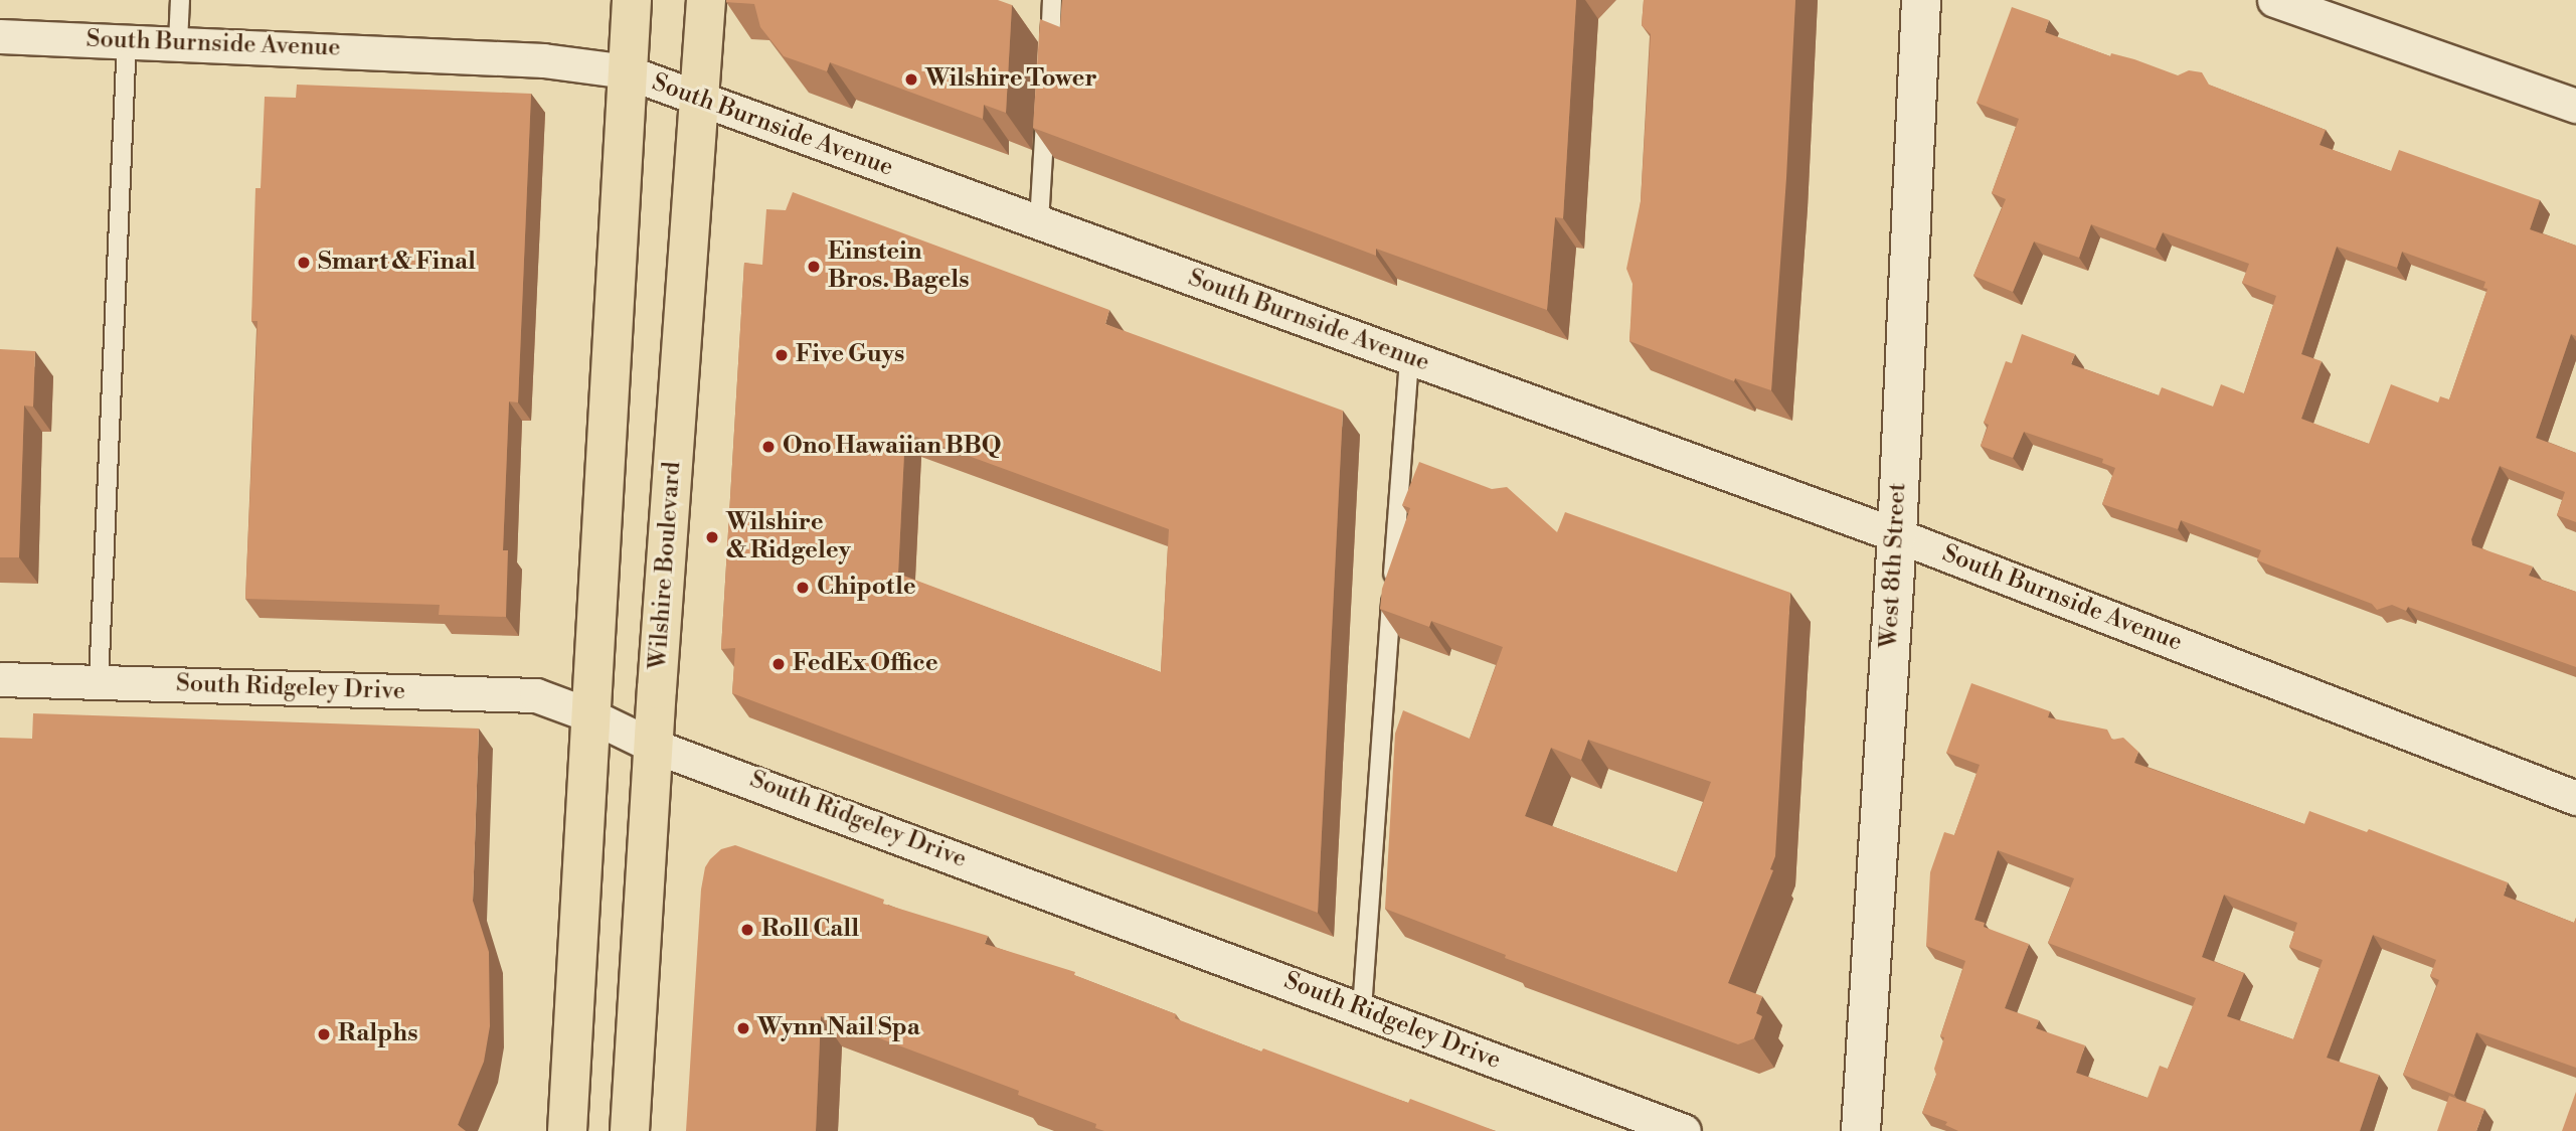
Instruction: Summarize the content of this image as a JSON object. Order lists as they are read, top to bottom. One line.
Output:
{"streets":{"main road":["Wilshire Boulevard"],"street":["South Burnside Avenue","West 8th Street","South Ridgeley Drive"]},"crossings":[["South Burnside Avenue","Wilshire Boulevard"],["South Burnside Avenue","West 8th Street"],["Wilshire Boulevard","South Ridgeley Drive"]],"places":["Wilshire Tower","Smart & Final","Einstein Bros. Bagels","Five Guys","Ono Hawaiian BBQ","Wilshire & Ridgeley","Chipotle","FedEx Office","Roll Call","Wynn Nail Spa","Ralphs"]}
